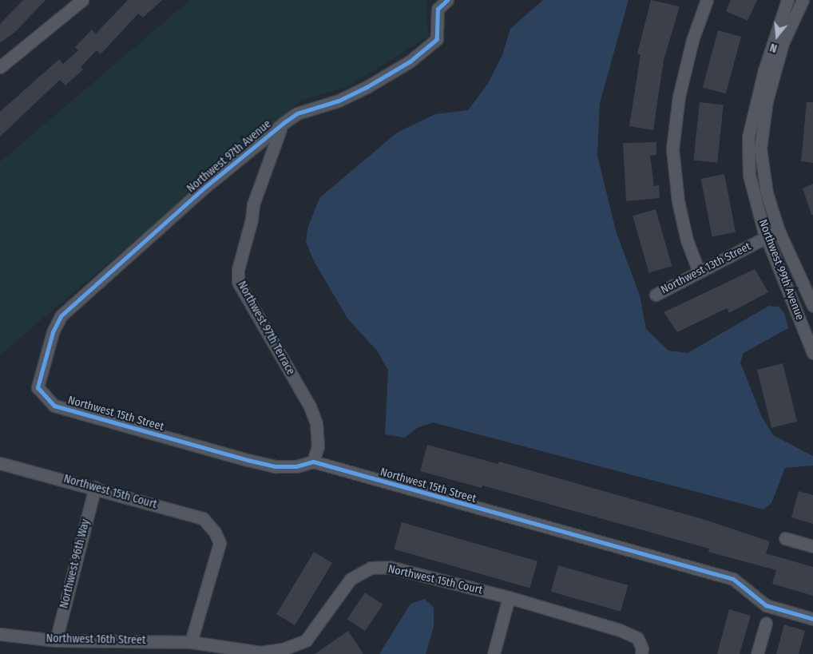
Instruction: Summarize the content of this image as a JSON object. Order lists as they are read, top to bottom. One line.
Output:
{"streets":{"street":["Northwest 97th Avenue","Northwest 13th Street","Northwest 99th Avenue","Northwest 97th Terrace","Northwest 15th Street","Northwest 15th Court","Northwest 96th Way","Northwest 16th Street"]},"crossings":[["Northwest 97th Avenue","Northwest 97th Terrace"],["Northwest 97th Avenue","Northwest 15th Street"],["Northwest 13th Street","Northwest 99th Avenue"],["Northwest 97th Terrace","Northwest 15th Street"],["Northwest 15th Court","Northwest 96th Way"],["Northwest 15th Court","Northwest 16th Street"],["Northwest 96th Way","Northwest 16th Street"]],"north":"bottom"}
